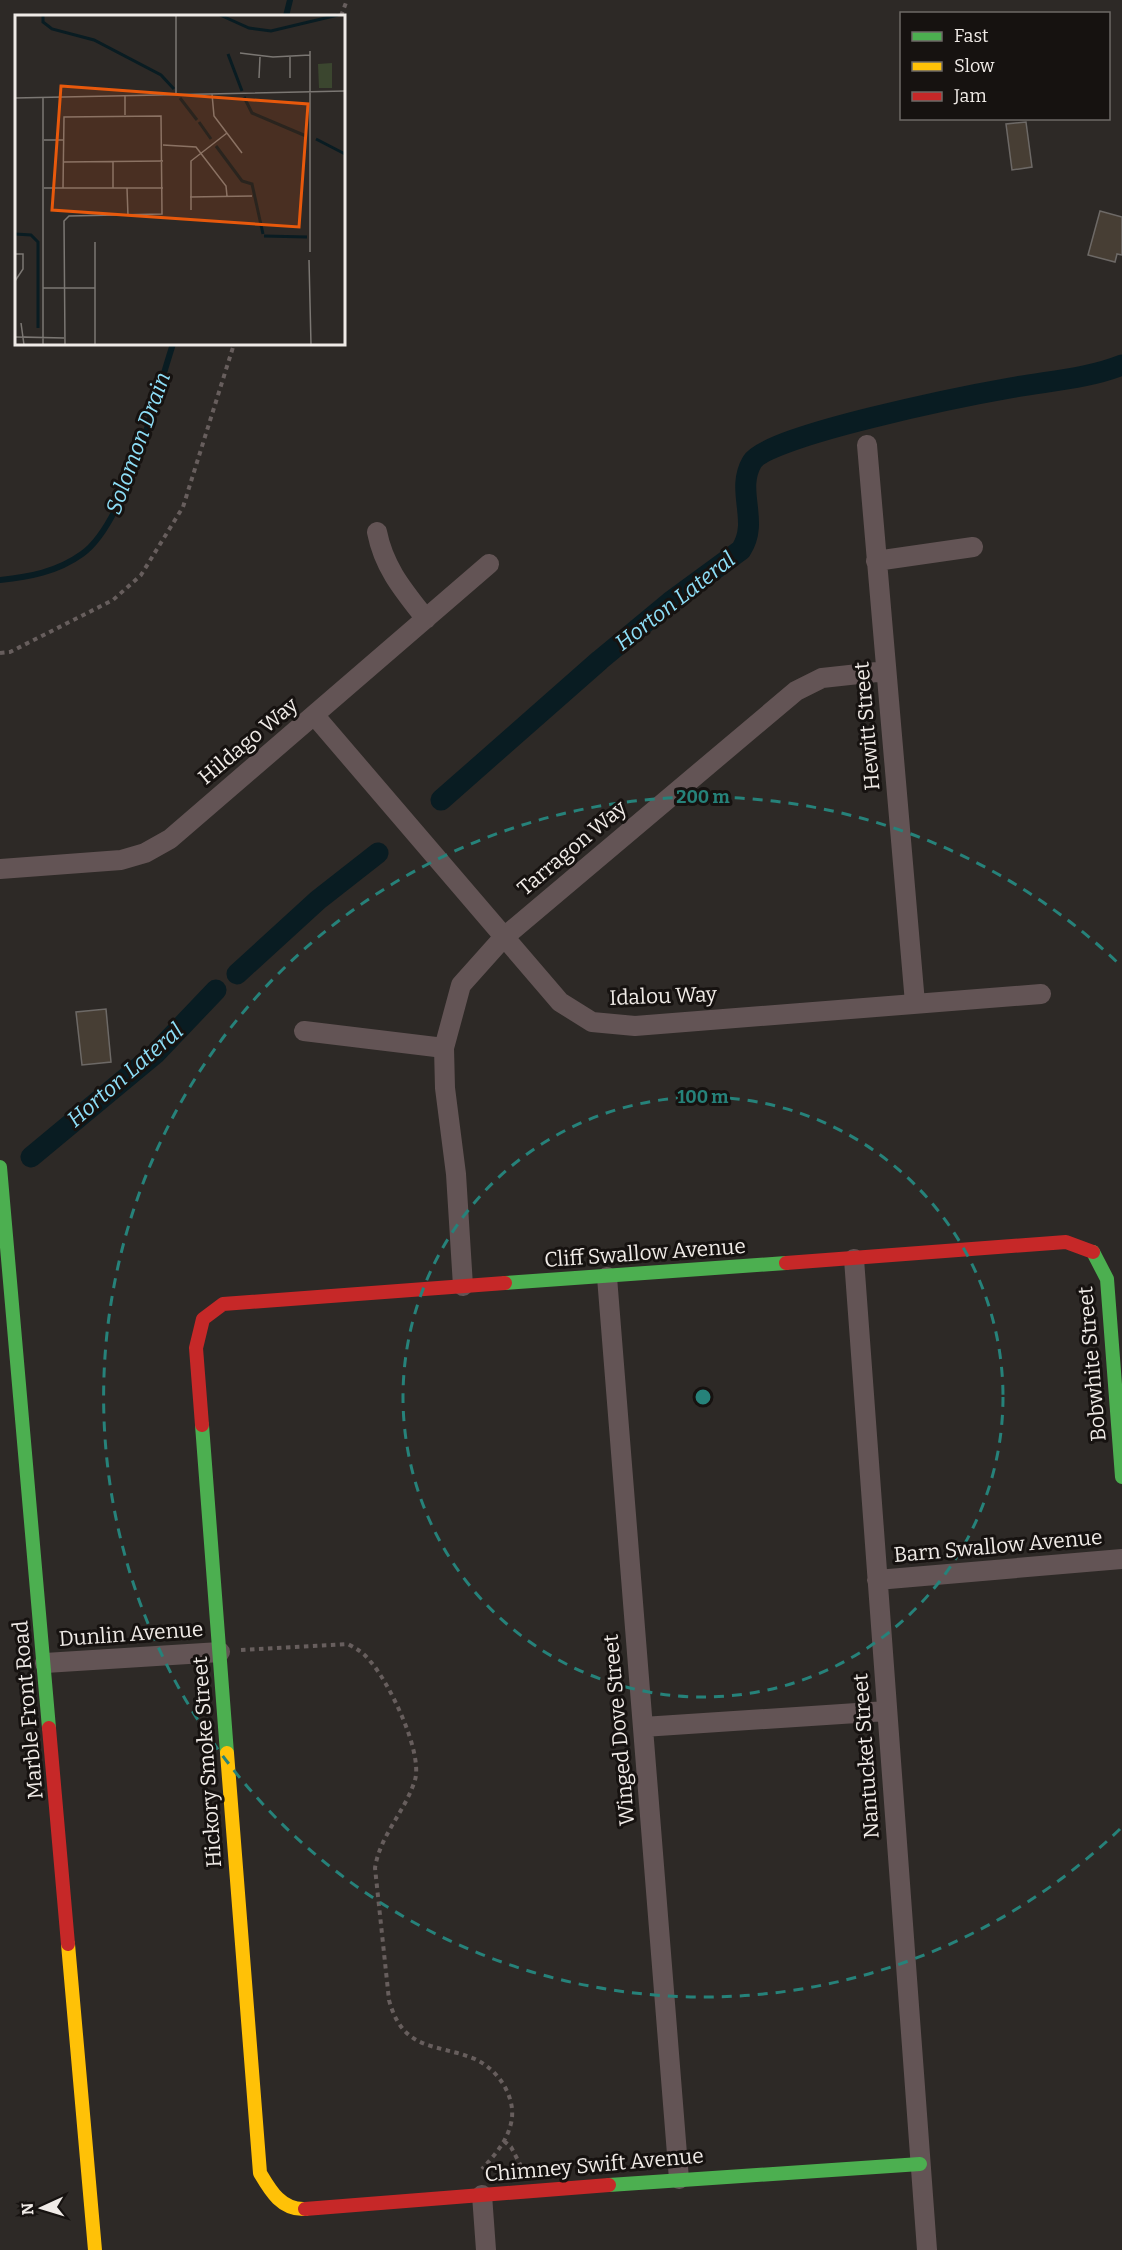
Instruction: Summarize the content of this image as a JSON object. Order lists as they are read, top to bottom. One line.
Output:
{"streets":{"street":["Hewitt Street","Hildago Way","Tarragon Way","Idalou Way","Cliff Swallow Avenue","Bobwhite Street","Barn Swallow Avenue","Dunlin Avenue","Marble Front Road","Winged Dove Street","Nantucket Street","Hickory Smoke Street","Chimney Swift Avenue"]},"crossings":[["Hewitt Street","Tarragon Way"],["Hewitt Street","Idalou Way"],["Hildago Way","Idalou Way"],["Tarragon Way","Idalou Way"],["Tarragon Way","Cliff Swallow Avenue"],["Cliff Swallow Avenue","Bobwhite Street"],["Cliff Swallow Avenue","Winged Dove Street"],["Cliff Swallow Avenue","Nantucket Street"],["Cliff Swallow Avenue","Hickory Smoke Street"],["Barn Swallow Avenue","Nantucket Street"],["Dunlin Avenue","Marble Front Road"],["Dunlin Avenue","Hickory Smoke Street"],["Winged Dove Street","Chimney Swift Avenue"],["Nantucket Street","Chimney Swift Avenue"],["Hickory Smoke Street","Chimney Swift Avenue"]],"water":["Solomon Drain","Horton Lateral"],"legend":["Fast","Slow","Jam"],"north":"left","rings":["200 m","100 m"]}
